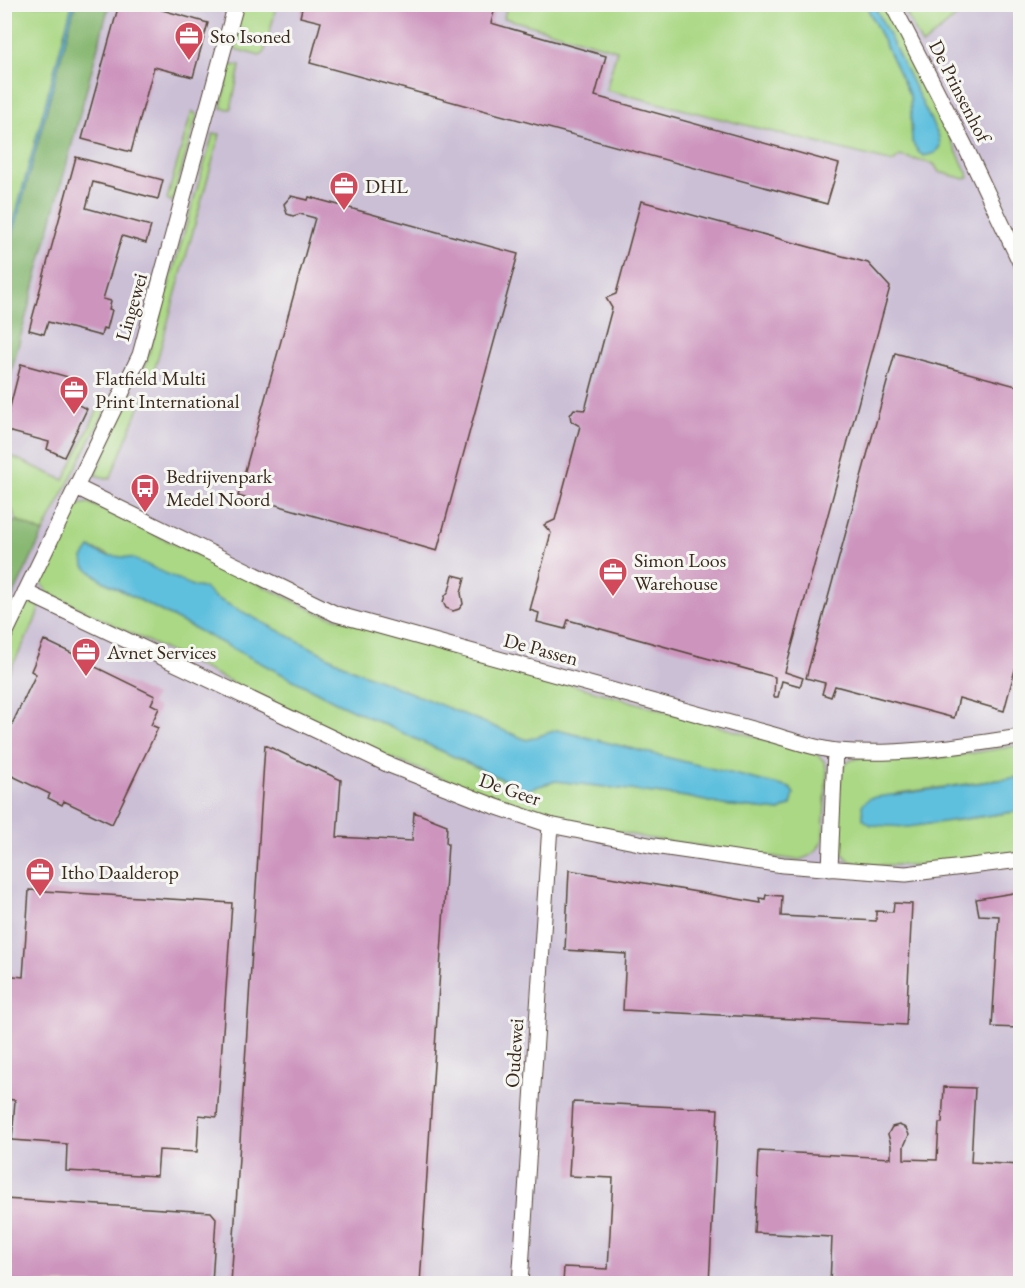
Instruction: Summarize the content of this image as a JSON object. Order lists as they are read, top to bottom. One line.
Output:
{"streets":{"street":["De Prinsenhof","Lingewei","De Passen","De Geer","Oudewei"]},"crossings":[["Lingewei","De Passen"],["Lingewei","De Geer"],["De Geer","Oudewei"]],"places":{"office":["Sto Isoned","DHL","Flatfield Multi Print International","Simon Loos Warehouse","Avnet Services","Itho Daalderop"],"bus stop":["Bedrijvenpark Medel Noord"]}}
